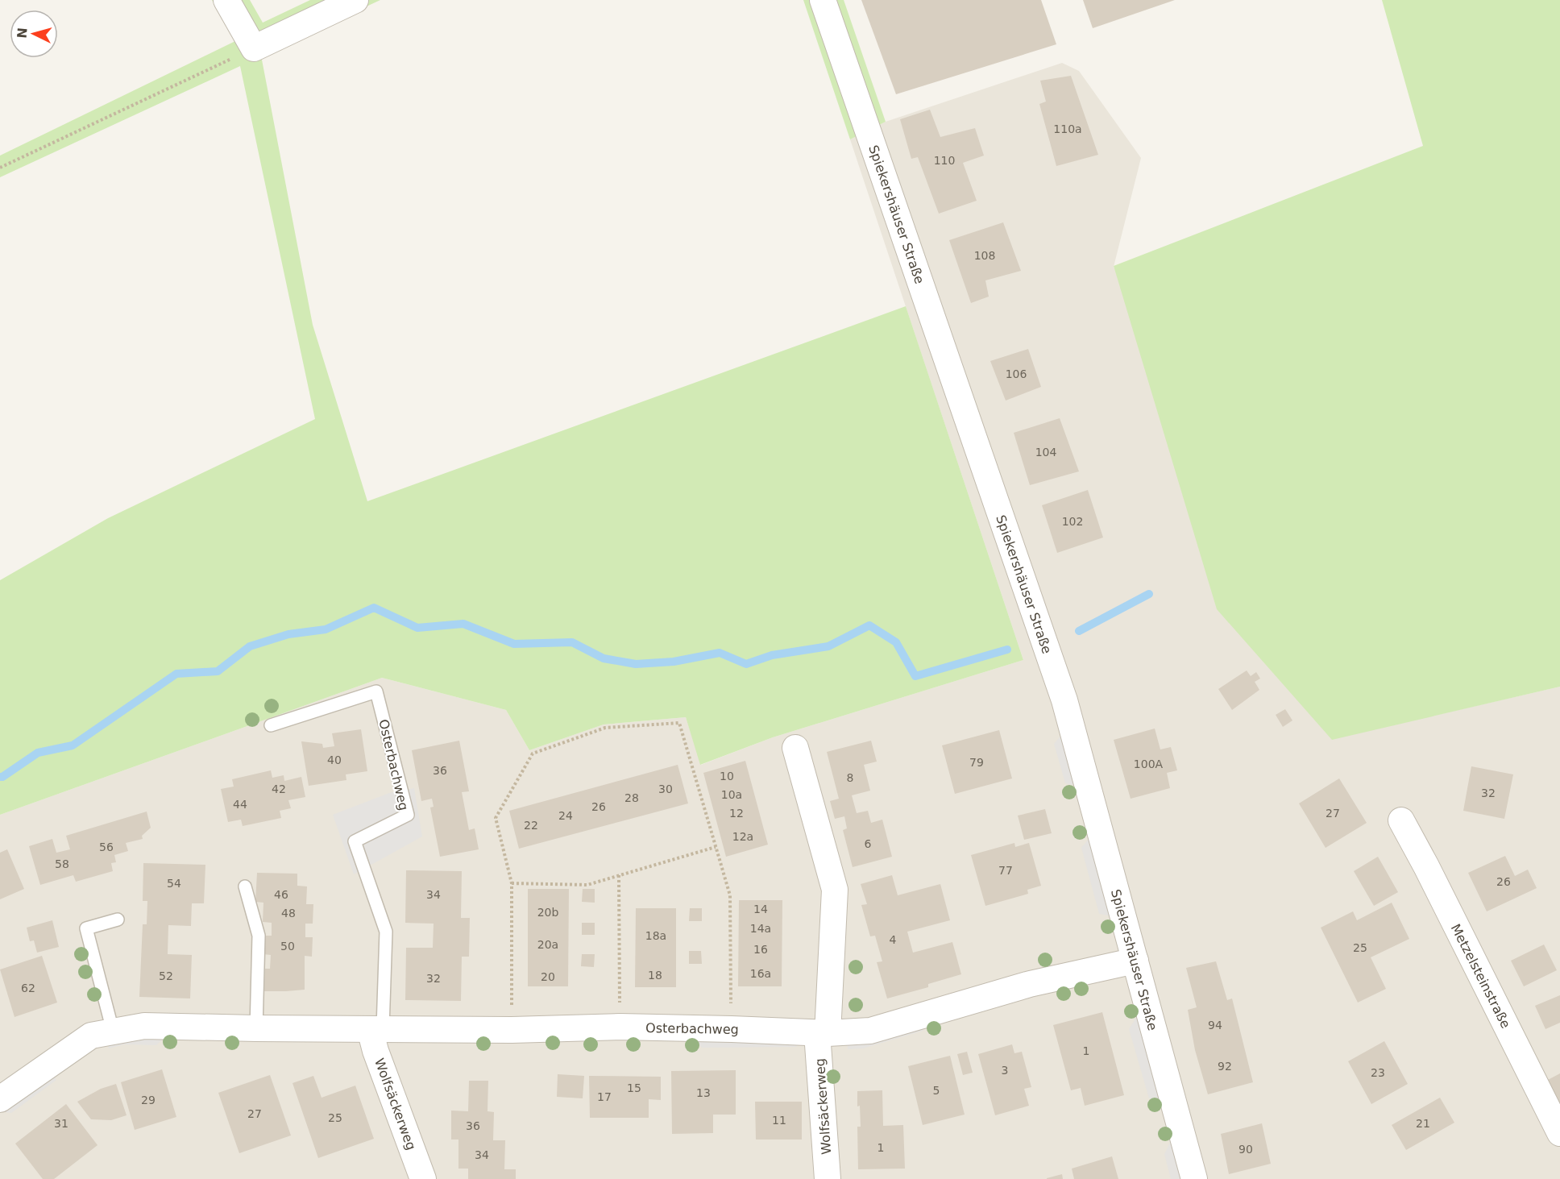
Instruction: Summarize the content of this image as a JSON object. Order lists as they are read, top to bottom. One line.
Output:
{"streets":{"street":["Spiekershäuser Straße","Osterbachweg","Metzelsteinstraße","Wolfsäckerweg"]},"crossings":[["Spiekershäuser Straße","Osterbachweg"],["Osterbachweg","Wolfsäckerweg"]],"house_numbers":["110a","110","108","106","104","102","40","79","100A","36","10","8","42","30","32","10a","28","44","26","12","27","24","22","12a","6","56","58","77","26","54","46","34","14","20b","48","14a","18a","4","20a","50","25","16","16a","18","52","20","32","62","94","1","92","3","23","15","5","13","17","29","27","25","11","31","21","36","1","90","34"],"north":"left"}
